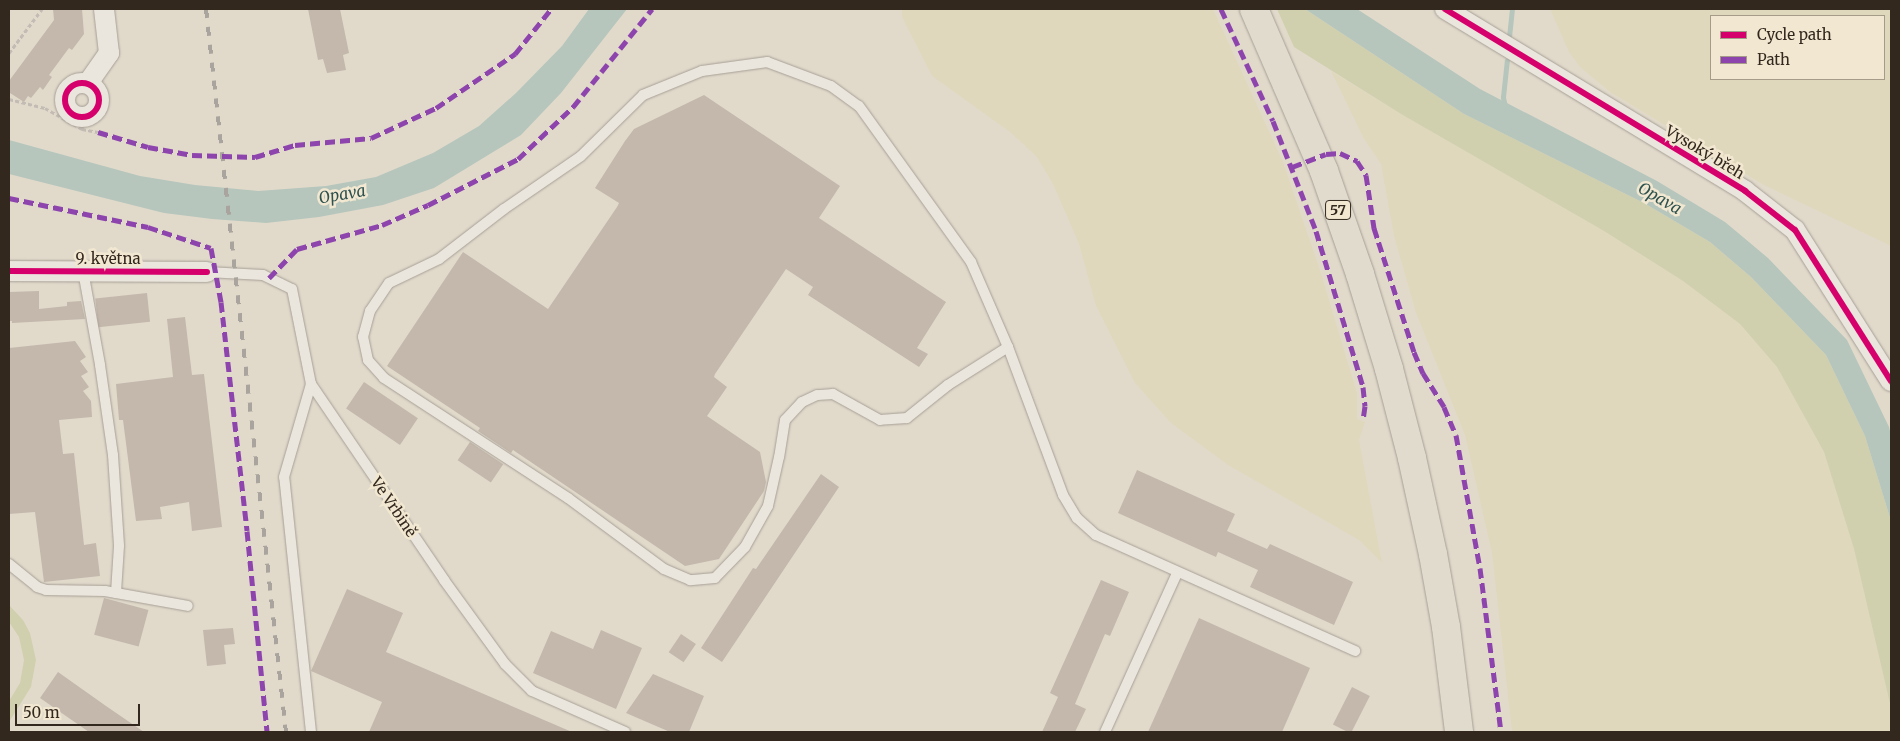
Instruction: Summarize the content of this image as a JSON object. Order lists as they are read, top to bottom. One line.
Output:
{"streets":{"main road":["57"],"street":["Vysoký břeh","9. května"],"lane":["Ve Vrbině"]},"crossings":[["9. května","Ve Vrbině"]],"water":["Opava"],"legend":["Cycle path","Path"],"scale_bar":"50 m"}
